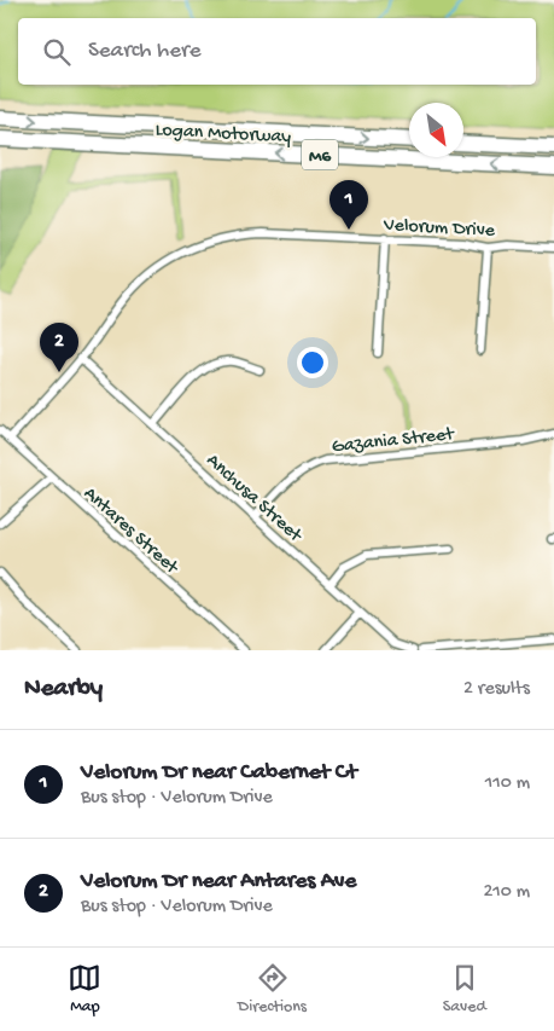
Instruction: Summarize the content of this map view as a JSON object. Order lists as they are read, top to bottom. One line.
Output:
{"streets":{"highway":["Logan Motorway","M6"],"street":["Velorum Drive","Gazania Street","Anchusa Street","Antares Street"]},"crossings":[["Velorum Drive","Anchusa Street"],["Velorum Drive","Antares Street"],["Gazania Street","Anchusa Street"]],"north":"bottom right","page":{"search":"Search here","pins":["1","2"],"heading":["Nearby","2 results"],"list":[{"mark":"1","name":"Velorum Dr near Cabernet Ct","note":"Bus stop · Velorum Drive","value":"110 m"},{"mark":"2","name":"Velorum Dr near Antares Ave","note":"Bus stop · Velorum Drive","value":"210 m"}],"nav":["Map","Directions","Saved"]}}
